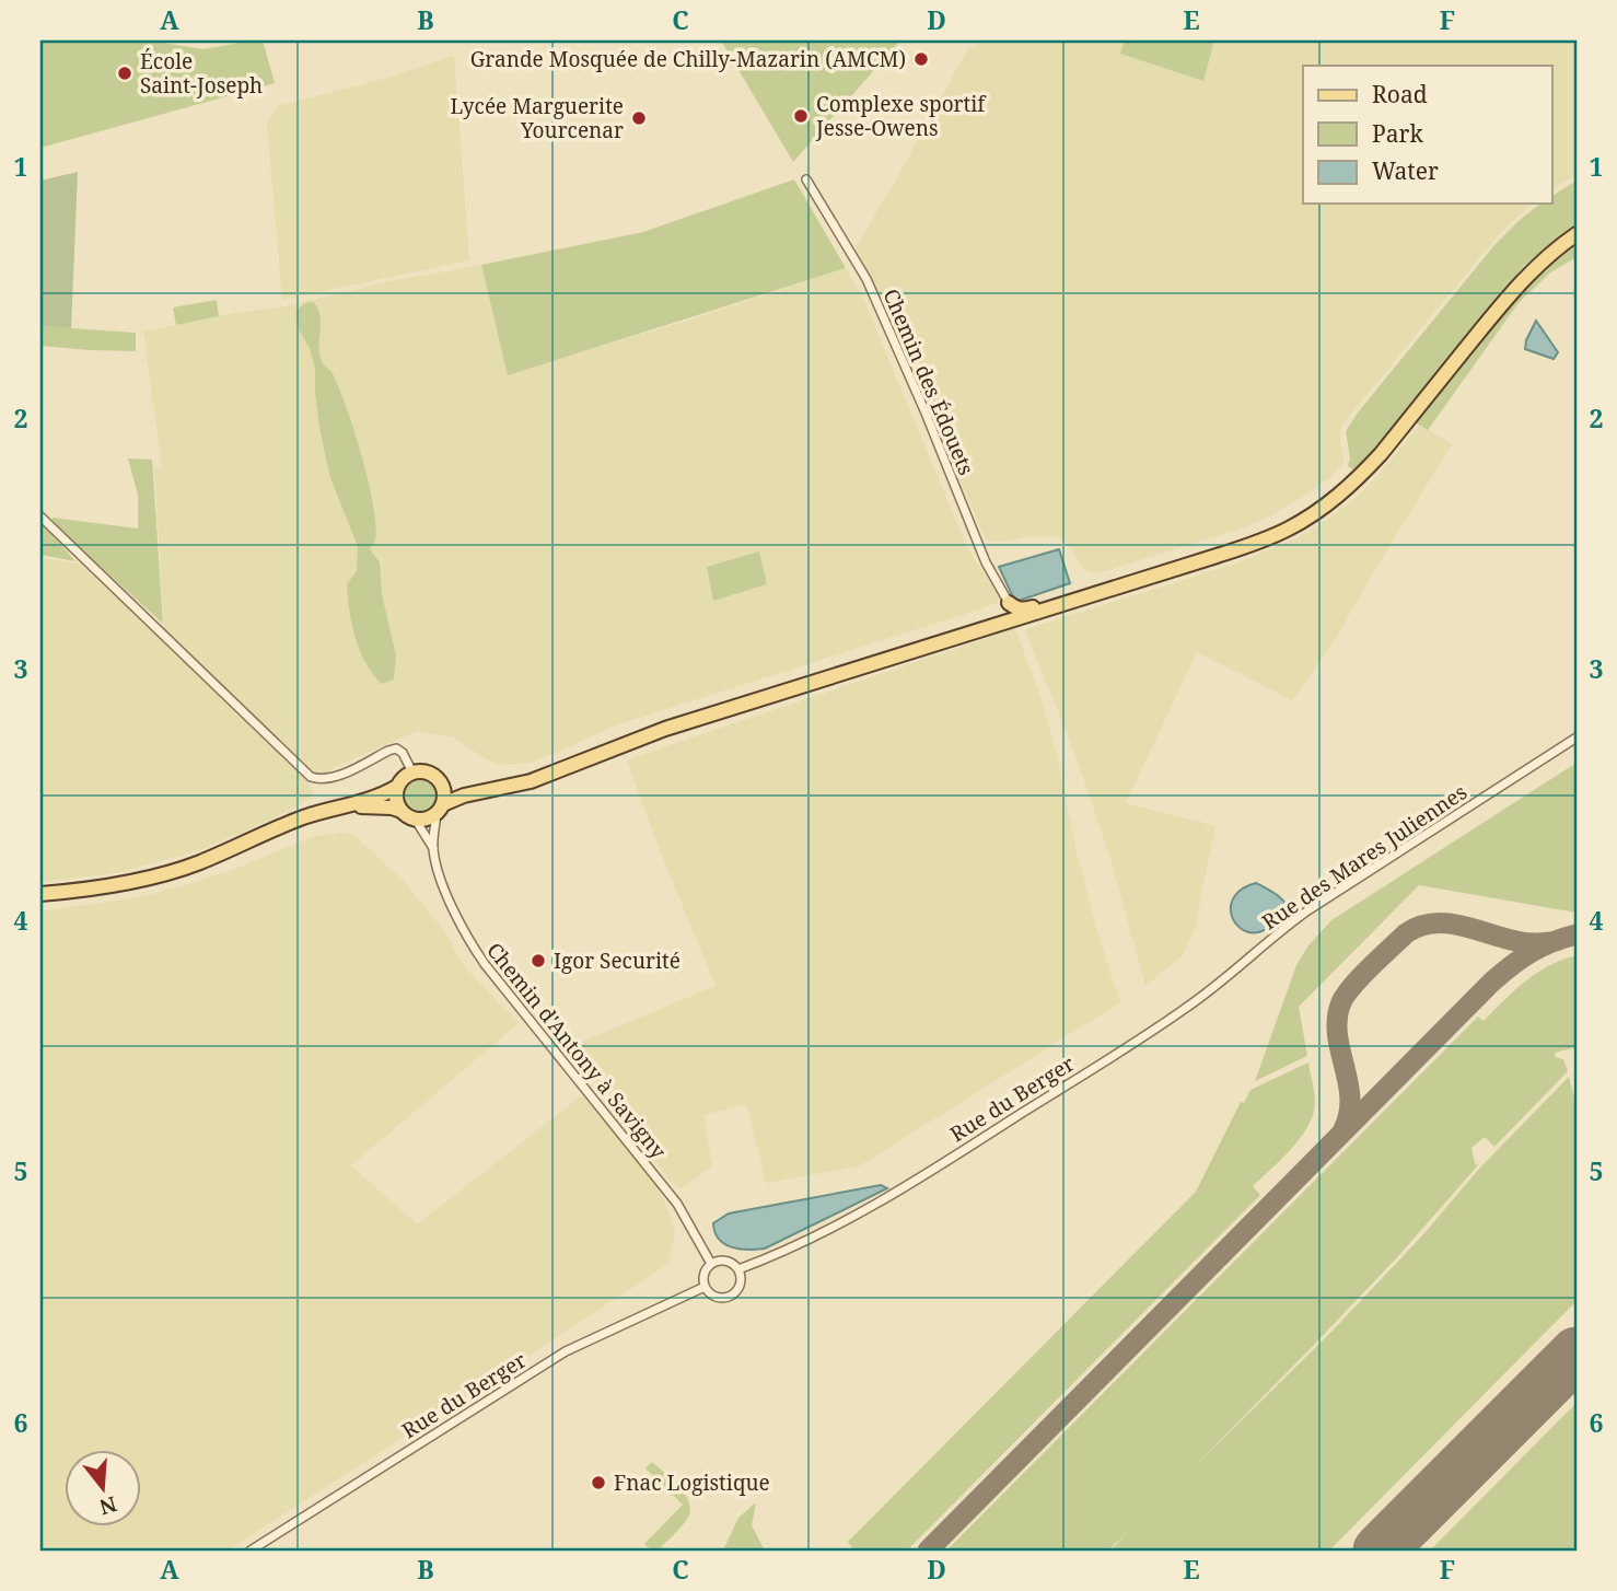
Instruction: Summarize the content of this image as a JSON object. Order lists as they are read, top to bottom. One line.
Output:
{"streets":{"street":["Chemin des Édouets","Rue des Mares Juliennes","Chemin d'Antony à Savigny","Rue du Berger"]},"crossings":[["Rue des Mares Juliennes","Rue du Berger"],["Chemin d'Antony à Savigny","Rue du Berger"]],"places":["Grande Mosquée de Chilly-Mazarin (AMCM)","École Saint-Joseph","Complexe sportif Jesse-Owens","Lycée Marguerite Yourcenar","Igor Securité","Fnac Logistique"],"legend":["Road","Park","Water"],"north":"bottom","grid":{"columns":["A","B","C","D","E","F"],"rows":["1","2","3","4","5","6"]}}
